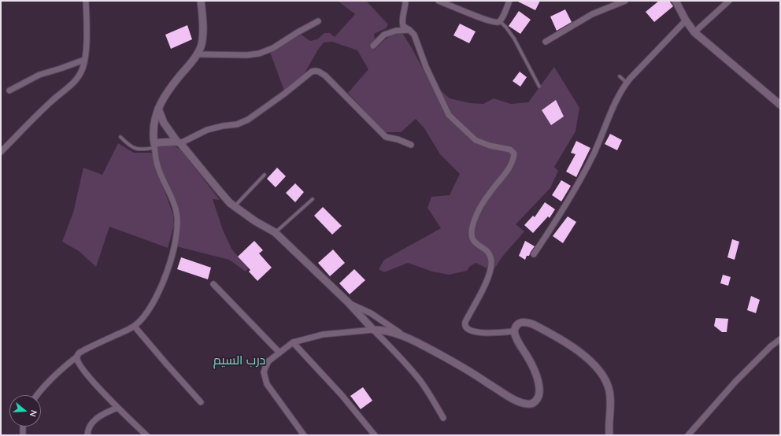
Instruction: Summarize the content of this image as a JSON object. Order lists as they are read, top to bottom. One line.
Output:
{"districts":["درب السيم"],"north":"right"}
